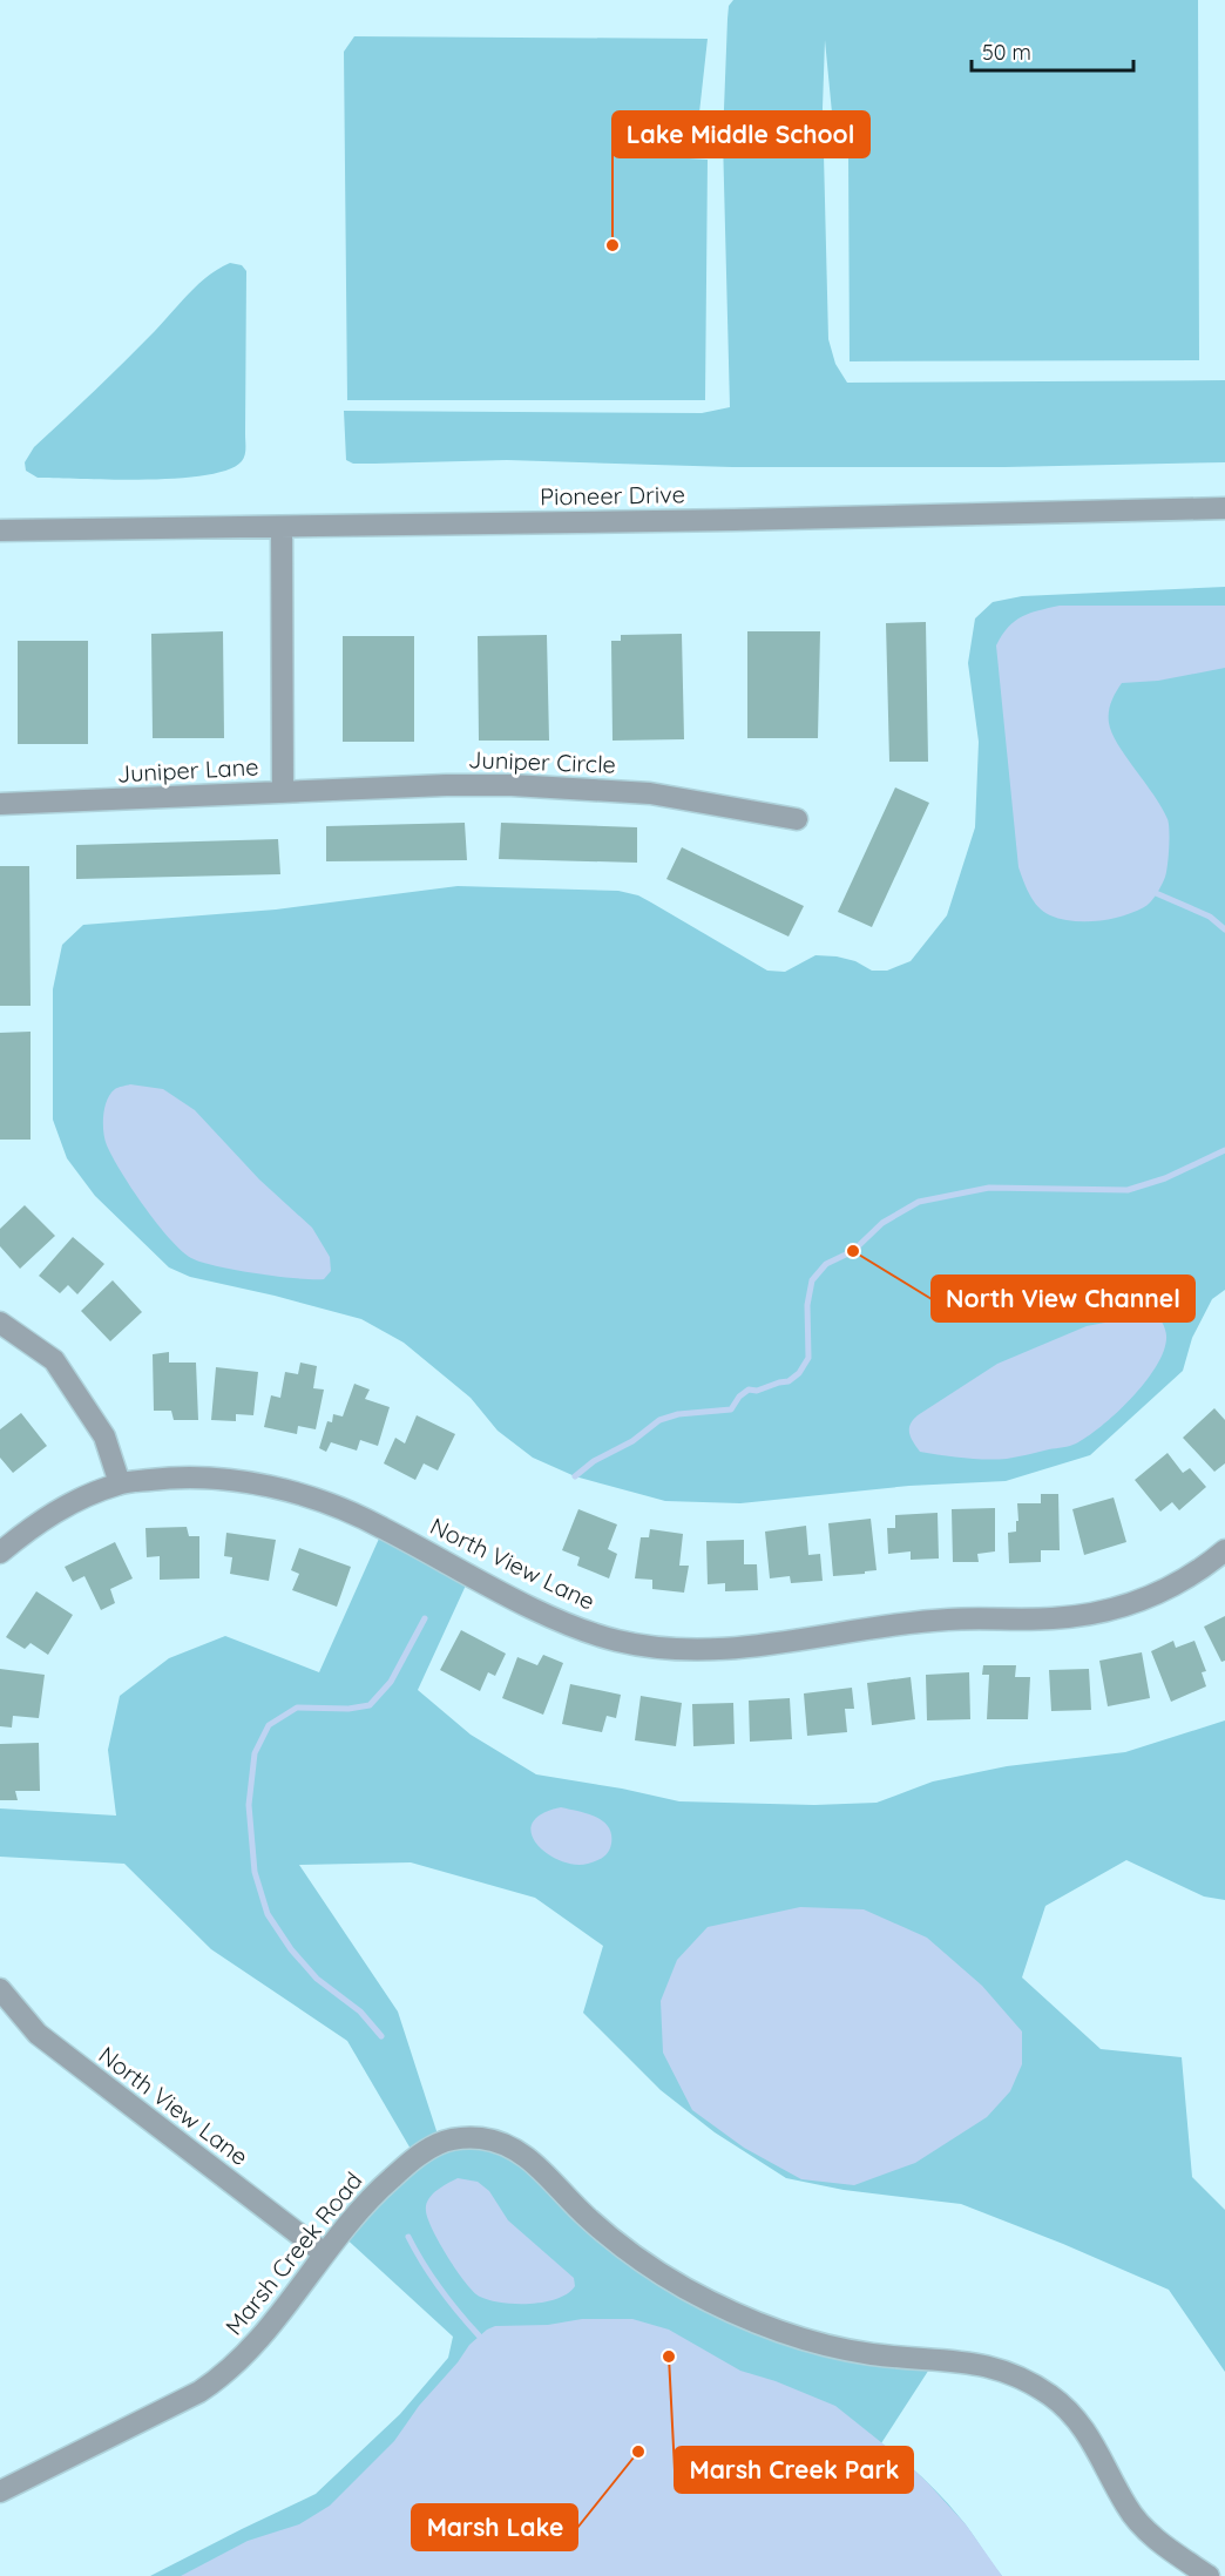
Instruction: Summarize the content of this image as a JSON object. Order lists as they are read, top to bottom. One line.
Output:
{"streets":{"street":["Pioneer Drive","Juniper Circle","Juniper Lane","North View Lane","Marsh Creek Road"]},"crossings":[["Pioneer Drive","Juniper Lane"],["Juniper Circle","Juniper Lane"],["North View Lane","Marsh Creek Road"]],"places":["Lake Middle School","North View Channel","Marsh Creek Park","Marsh Lake"],"scale_bar":"50 m"}
